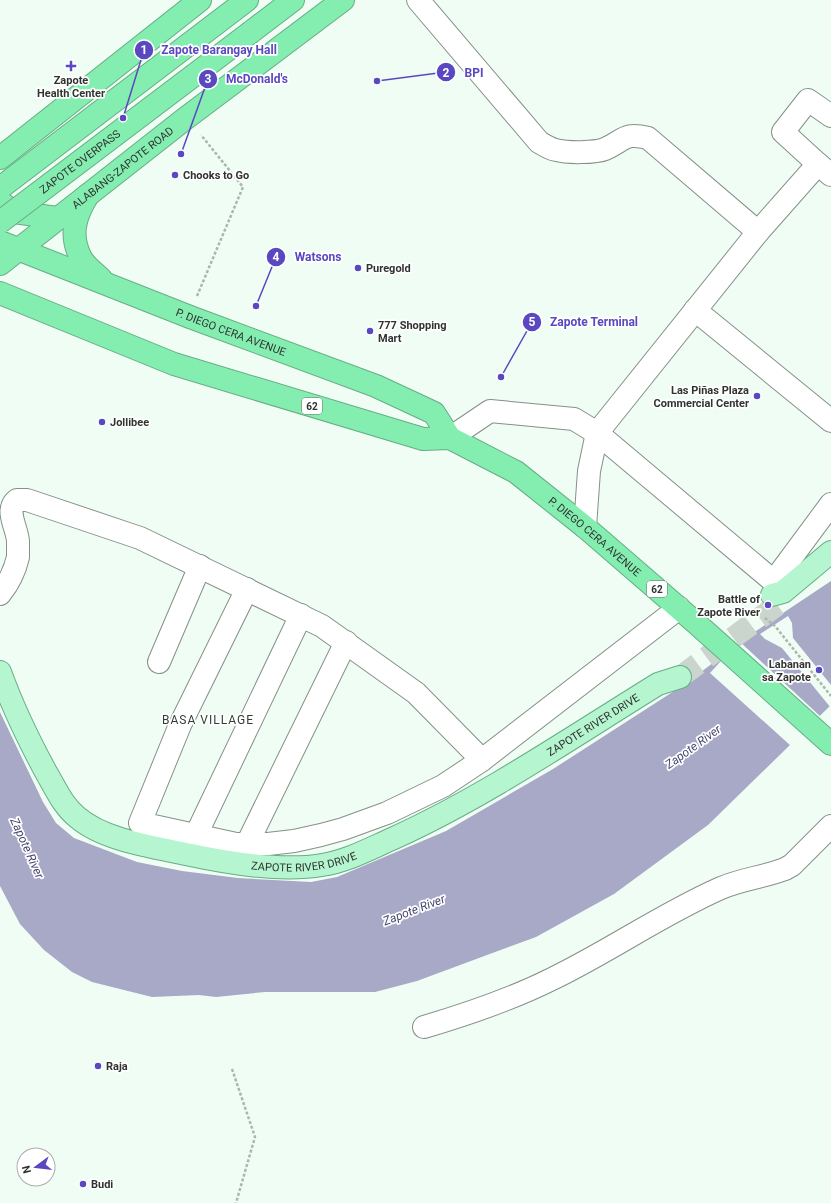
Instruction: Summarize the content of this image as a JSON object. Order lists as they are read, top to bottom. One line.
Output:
{"streets":{"highway":["ZAPOTE OVERPASS","ALABANG-ZAPOTE ROAD","P. DIEGO CERA AVENUE","62"],"main road":["ZAPOTE RIVER DRIVE"]},"crossings":[["ALABANG-ZAPOTE ROAD","P. DIEGO CERA AVENUE"]],"districts":["BASA VILLAGE"],"water":["Zapote River"],"places":{"health":["Zapote Health Center"],"other":["BPI","Zapote Barangay Hall","McDonald's","Chooks to Go","Puregold","Watsons","777 Shopping Mart","Zapote Terminal","Las Piñas Plaza Commercial Center","Jollibee","Battle of Zapote River","Labanan sa Zapote","Raja","Budi"]},"north":"left"}
